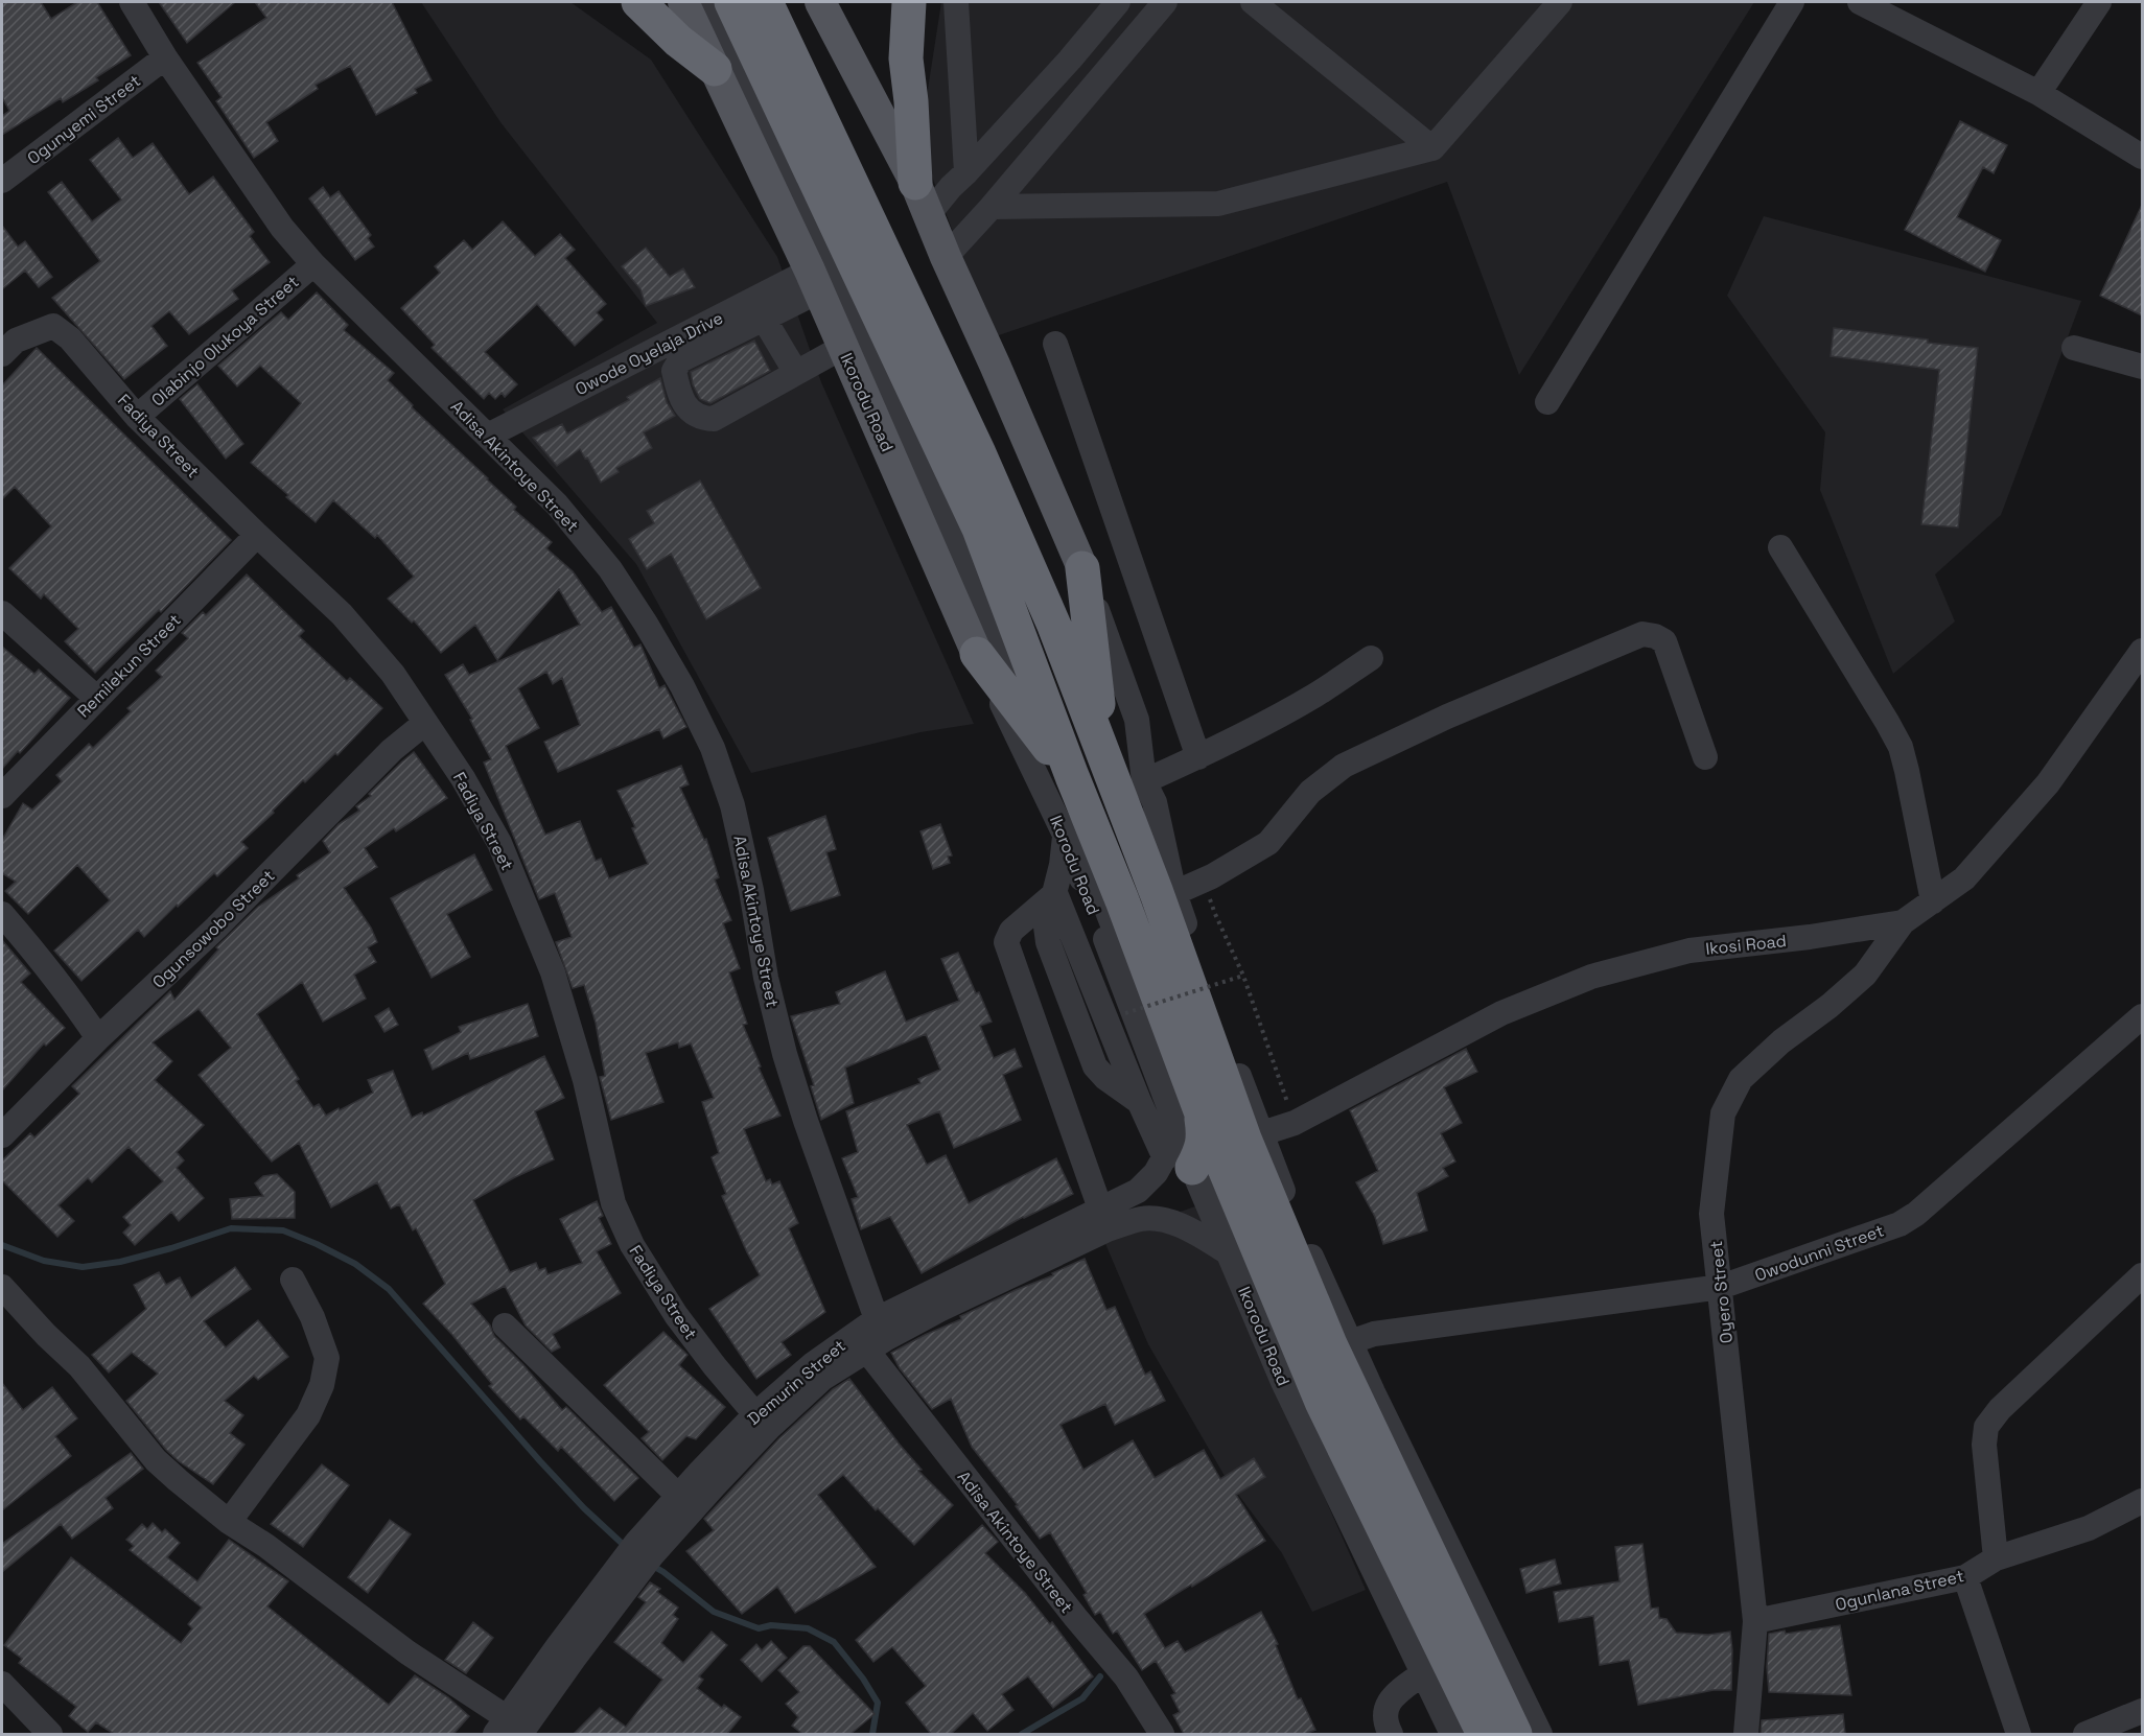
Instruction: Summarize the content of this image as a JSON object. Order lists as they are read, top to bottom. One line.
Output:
{"streets":{"highway":["Ikorodu Road"],"street":["Ogunyemi Street","Olabinjo Olukoya Street","Owode Oyelaja Drive","Fadiya Street","Adisa Akintoye Street","Remilekun Street","Ogunsowobo Street","Ikosi Road","Owodunni Street","Oyero Street","Demurin Street","Ogunlana Street"]},"crossings":[["Ogunyemi Street","Adisa Akintoye Street"],["Olabinjo Olukoya Street","Fadiya Street"],["Olabinjo Olukoya Street","Adisa Akintoye Street"],["Owode Oyelaja Drive","Ikorodu Road"],["Owode Oyelaja Drive","Adisa Akintoye Street"],["Ikorodu Road","Demurin Street"],["Fadiya Street","Remilekun Street"],["Fadiya Street","Ogunsowobo Street"],["Fadiya Street","Demurin Street"],["Adisa Akintoye Street","Demurin Street"],["Ikosi Road","Oyero Street"],["Owodunni Street","Oyero Street"],["Oyero Street","Ogunlana Street"]]}
